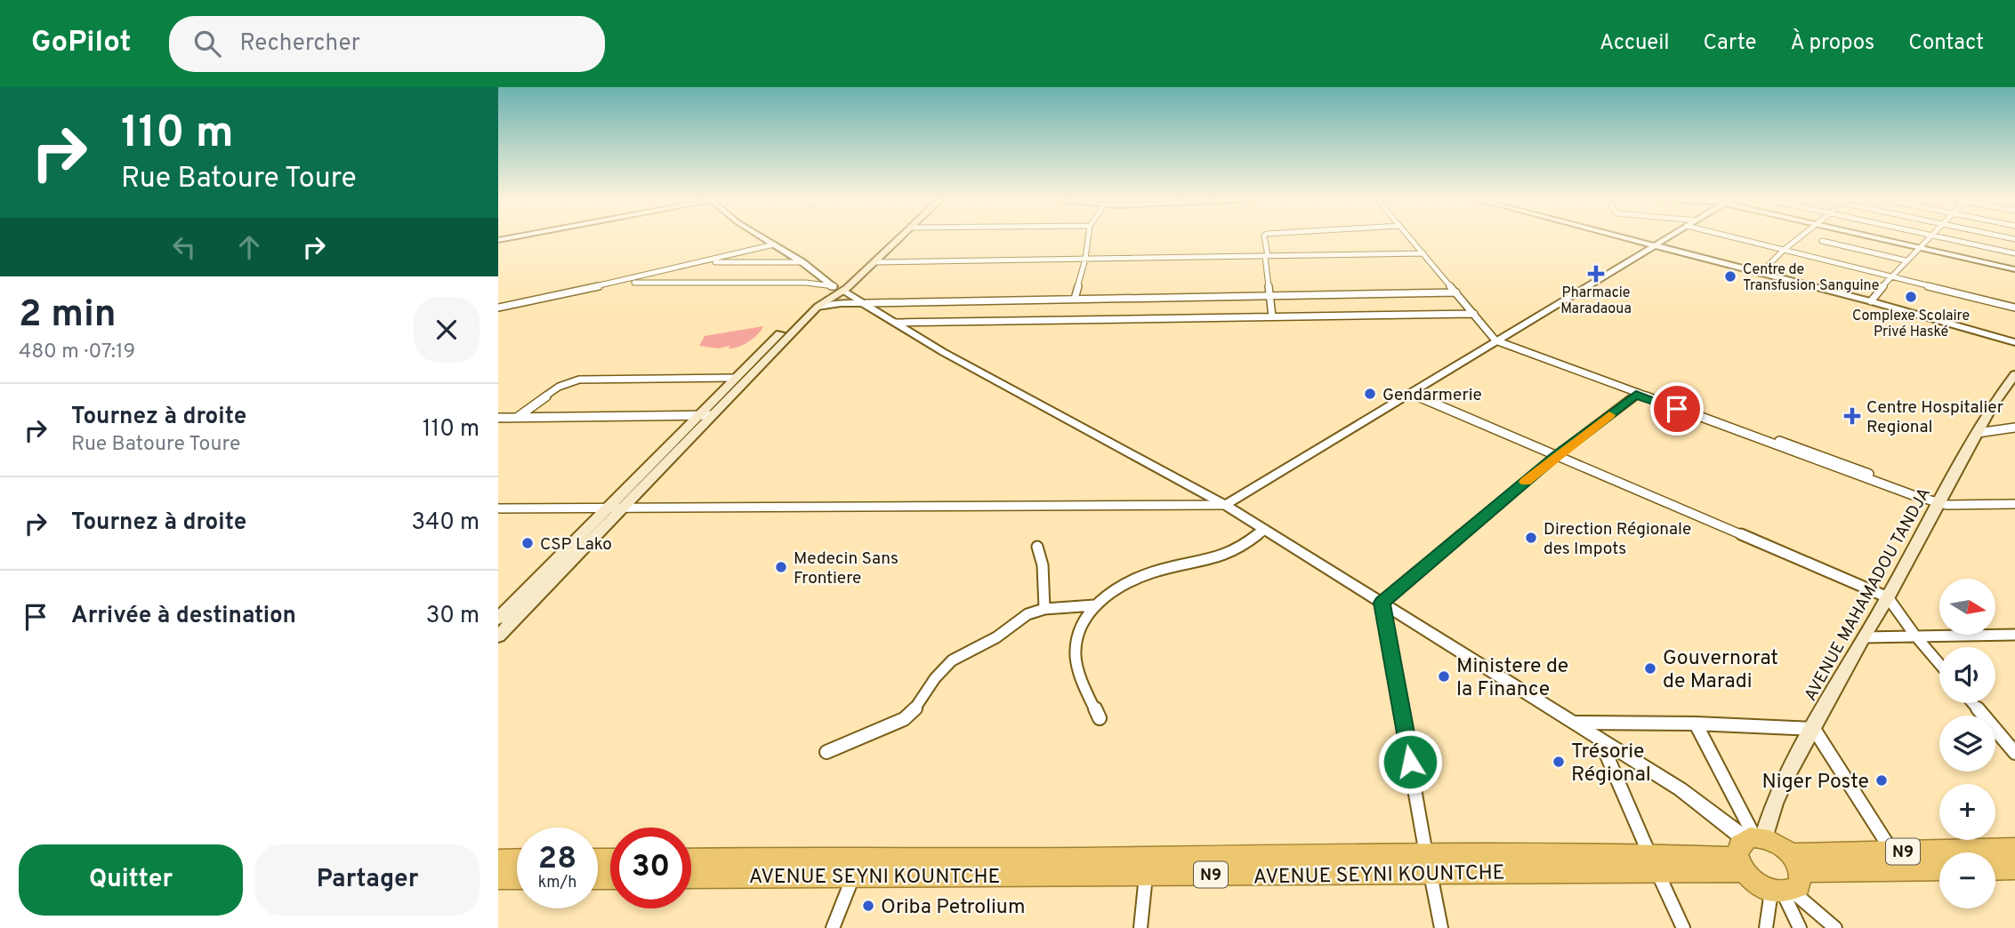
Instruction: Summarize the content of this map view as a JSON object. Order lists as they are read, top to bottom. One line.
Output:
{"streets":{"highway":["N9","AVENUE SEYNI KOUNTCHE"],"main road":["AVENUE MAHAMADOU TANDJA"]},"crossings":[["AVENUE MAHAMADOU TANDJA","N9"],["AVENUE MAHAMADOU TANDJA","AVENUE SEYNI KOUNTCHE"],["N9","AVENUE SEYNI KOUNTCHE"]],"places":{"health":["Pharmacie Maradaoua","Centre Hospitalier Regional"],"other":["Centre de Transfusion Sanguine","Complexe Scolaire Privé Haské","Gendarmerie","Direction Régionale des Impots","CSP Lako","Medecin Sans Frontiere","Gouvernorat de Maradi","Ministere de la Finance","Trésorie Régional","Niger Poste","Oriba Petrolium"]},"north":"right","page":{"header":"GoPilot","search":"Rechercher","nav":["Accueil","Carte","À propos","Contact"],"turn":["110 m","Rue Batoure Toure"],"heading":["2 min","480 m · 07:19"],"list":[{"name":"Tournez à droite","note":"Rue Batoure Toure","value":"110 m"},{"name":"Tournez à droite","value":"340 m"},{"name":"Arrivée à destination","value":"30 m"}],"map_buttons":["+","−"],"speed":"28 km/h","limit":"30","buttons":["Quitter","Partager"]}}
